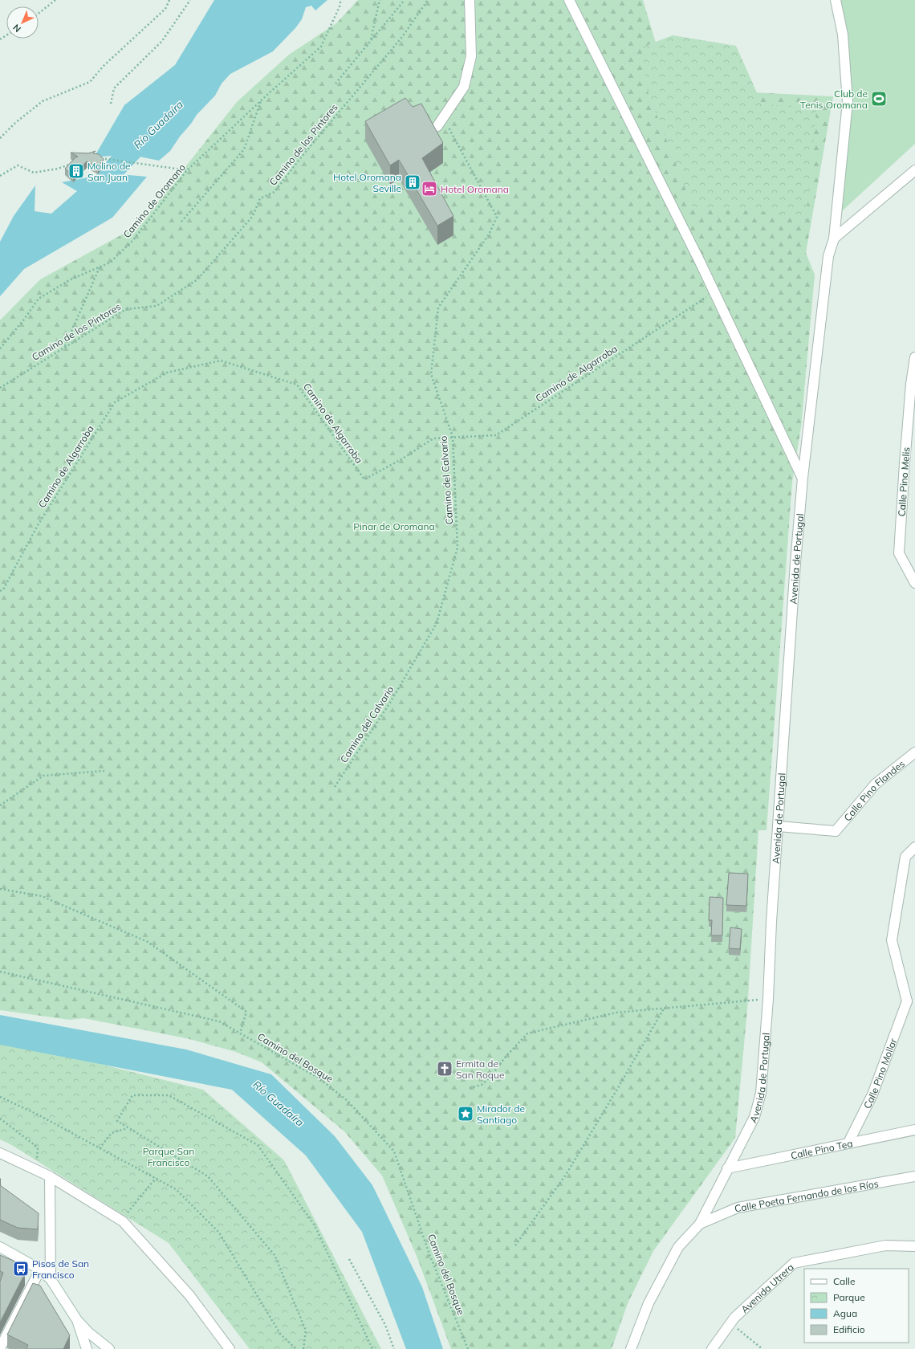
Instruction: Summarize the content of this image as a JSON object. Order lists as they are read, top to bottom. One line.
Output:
{"streets":{"street":["Calle Pino Melis","Avenida de Portugal","Calle Pino Flandes","Calle Pino Mollar","Calle Pino Tea","Calle Poeta Fernando de los Ríos","Avenida Utrera"],"path":["Camino de los Pintores","Camino de Oromano","Camino de Algarroba","Camino del Calvario","Camino del Bosque"]},"crossings":[["Camino de Algarroba","Camino del Calvario"],["Avenida de Portugal","Calle Pino Flandes"],["Avenida de Portugal","Calle Pino Tea"],["Avenida de Portugal","Calle Poeta Fernando de los Ríos"],["Calle Pino Mollar","Calle Pino Tea"]],"water":["Río Guadaíra"],"parks":["Pinar de Oromana","Parque San Francisco"],"places":{"sports":["Club de Tenis Oromana"],"building":["Molino de San Juan","Hotel Oromana Seville"],"hotel":["Hotel Oromana"],"church":["Ermita de San Roque"],"place":["Mirador de Santiago"],"bus stop":["Pisos de San Francisco"]},"legend":["Calle","Parque","Agua","Edificio"],"north":"bottom left"}
